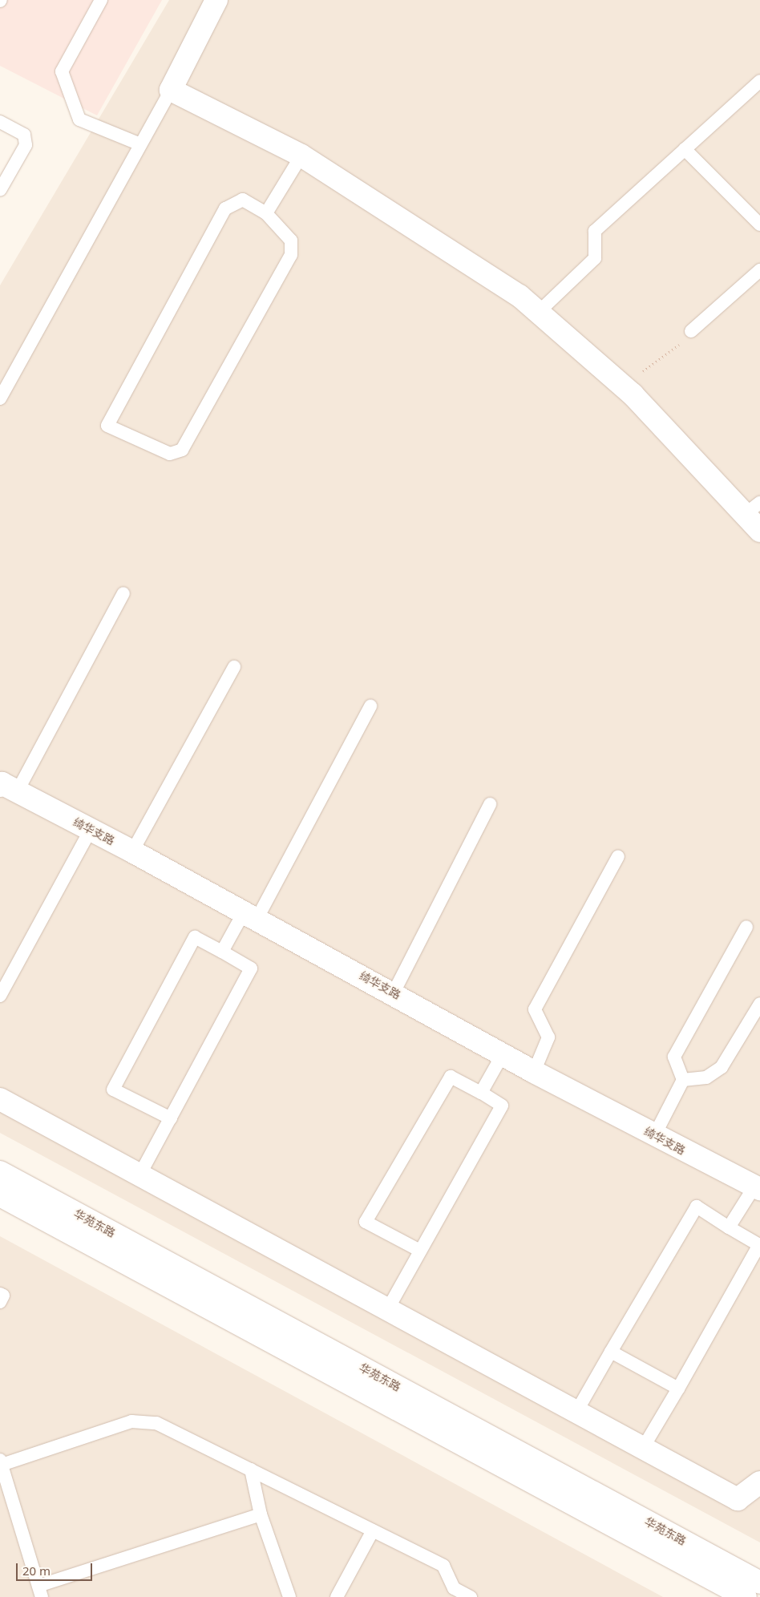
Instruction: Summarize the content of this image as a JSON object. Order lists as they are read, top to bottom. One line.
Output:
{"streets":{"street":["绮华支路","华苑东路"]},"scale_bar":"20 m"}
